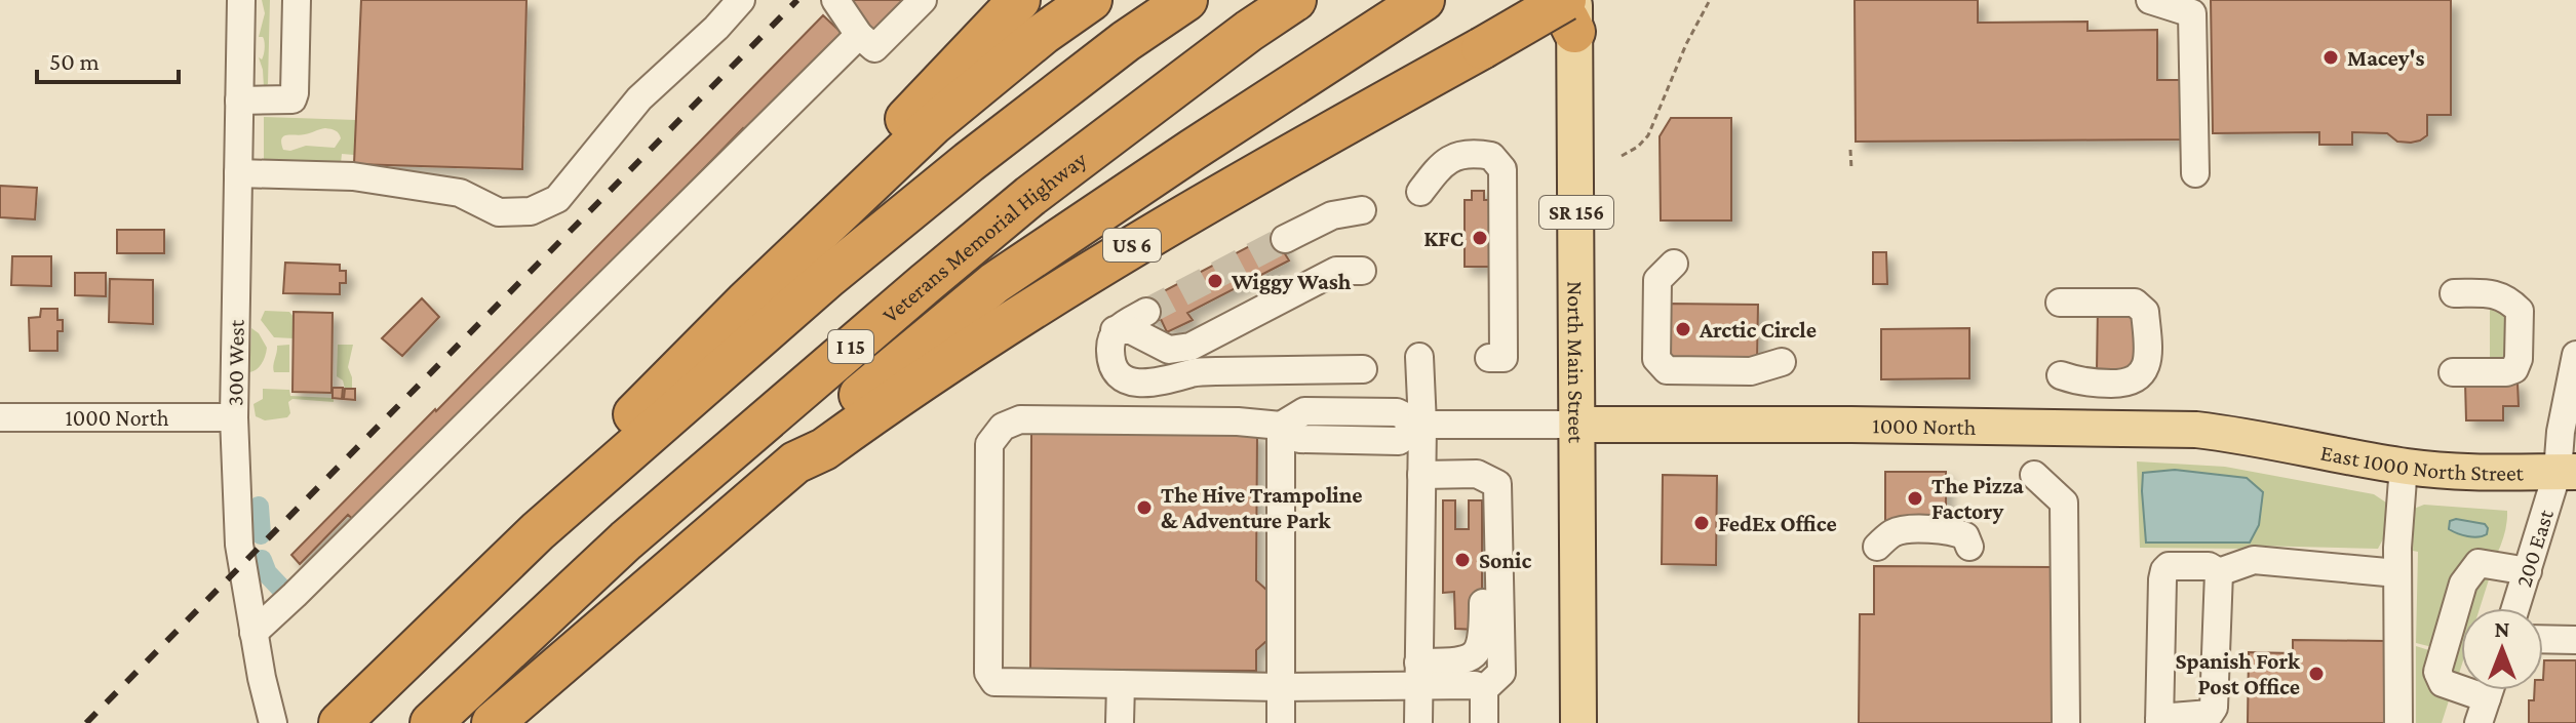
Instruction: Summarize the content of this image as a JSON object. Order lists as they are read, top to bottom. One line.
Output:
{"streets":{"highway":["Veterans Memorial Highway","US 6","I 15"],"main road":["SR 156","North Main Street","1000 North","East 1000 North Street"],"street":["300 West","200 East"]},"crossings":[["US 6","North Main Street"],["North Main Street","1000 North"],["300 West","1000 North"],["1000 North","East 1000 North Street"],["East 1000 North Street","200 East"]],"places":["Macey's","KFC","Wiggy Wash","Arctic Circle","The Pizza Factory","The Hive Trampoline & Adventure Park","FedEx Office","Sonic","Spanish Fork Post Office"],"scale_bar":"50 m","north":"top"}
